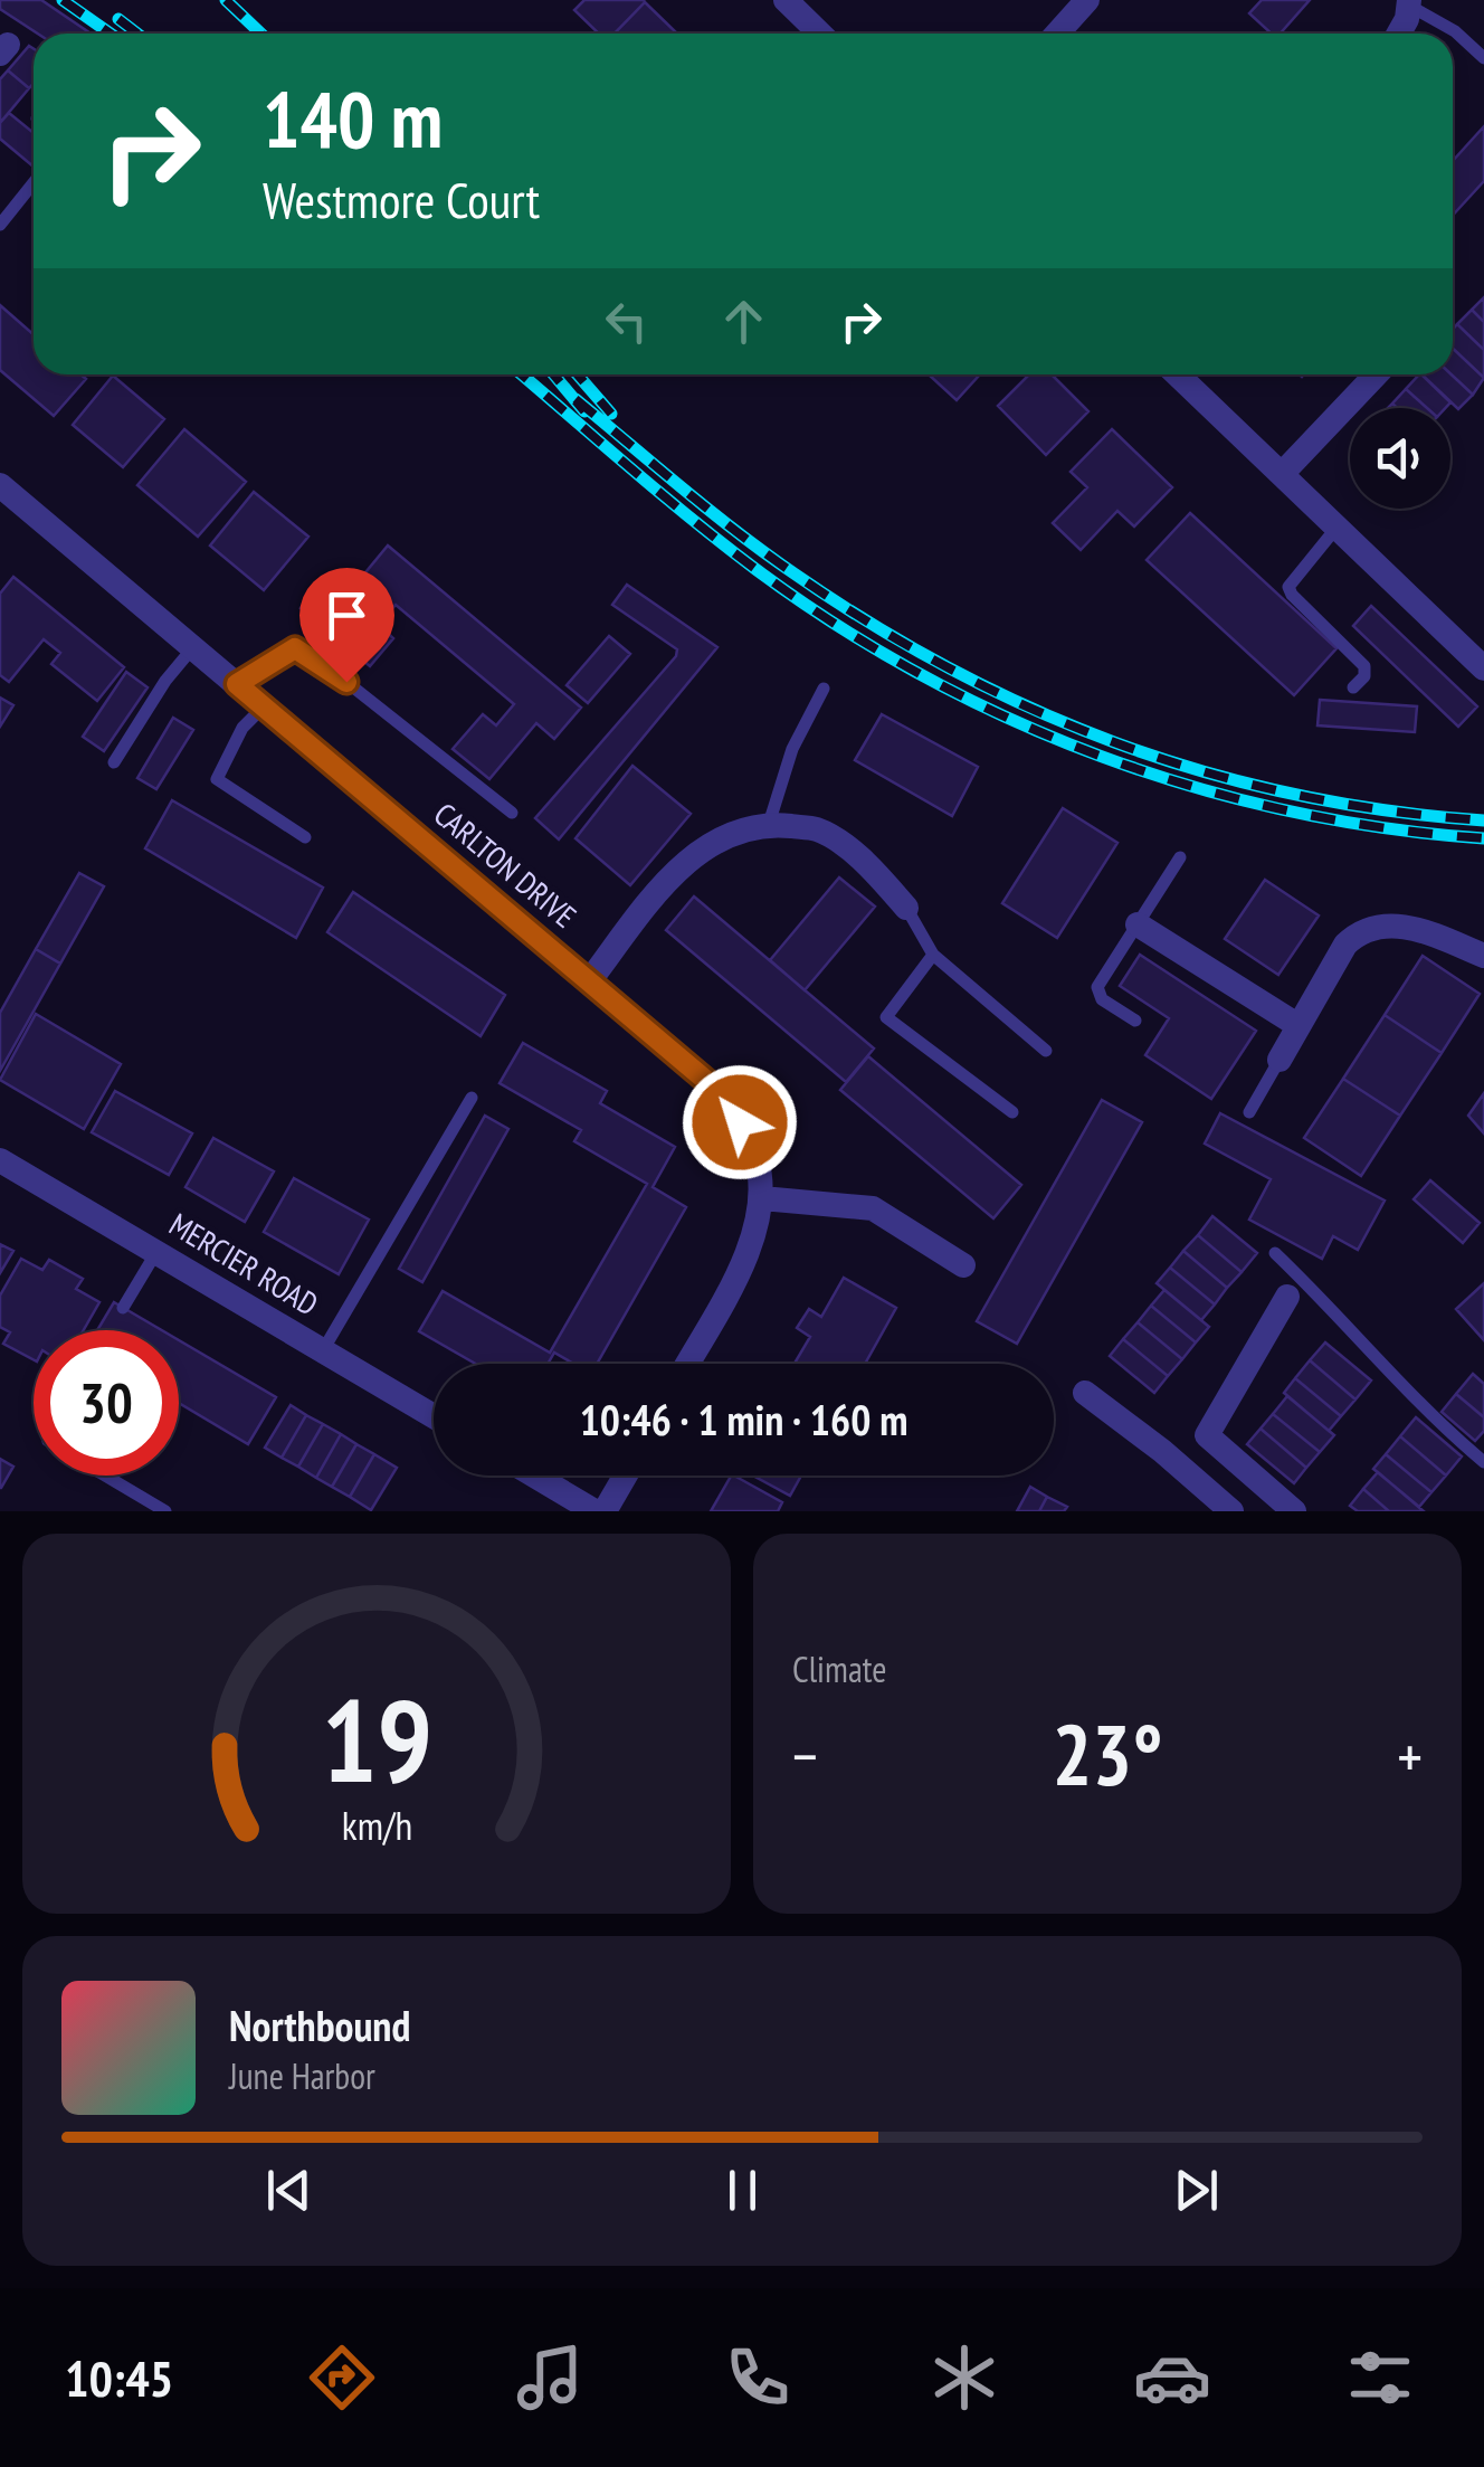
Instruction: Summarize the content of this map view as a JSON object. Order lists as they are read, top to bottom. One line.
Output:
{"streets":{"street":["CARLTON DRIVE","MERCIER ROAD"]},"page":{"turn":["140 m","Westmore Court"],"limit":"30","trip":"10:46 · 1 min · 160 m","tile":"Climate","heat":["−","23°","+"],"song":["Northbound","June Harbor"],"tabs":"10:45","gauge":["19","km/h"]}}
